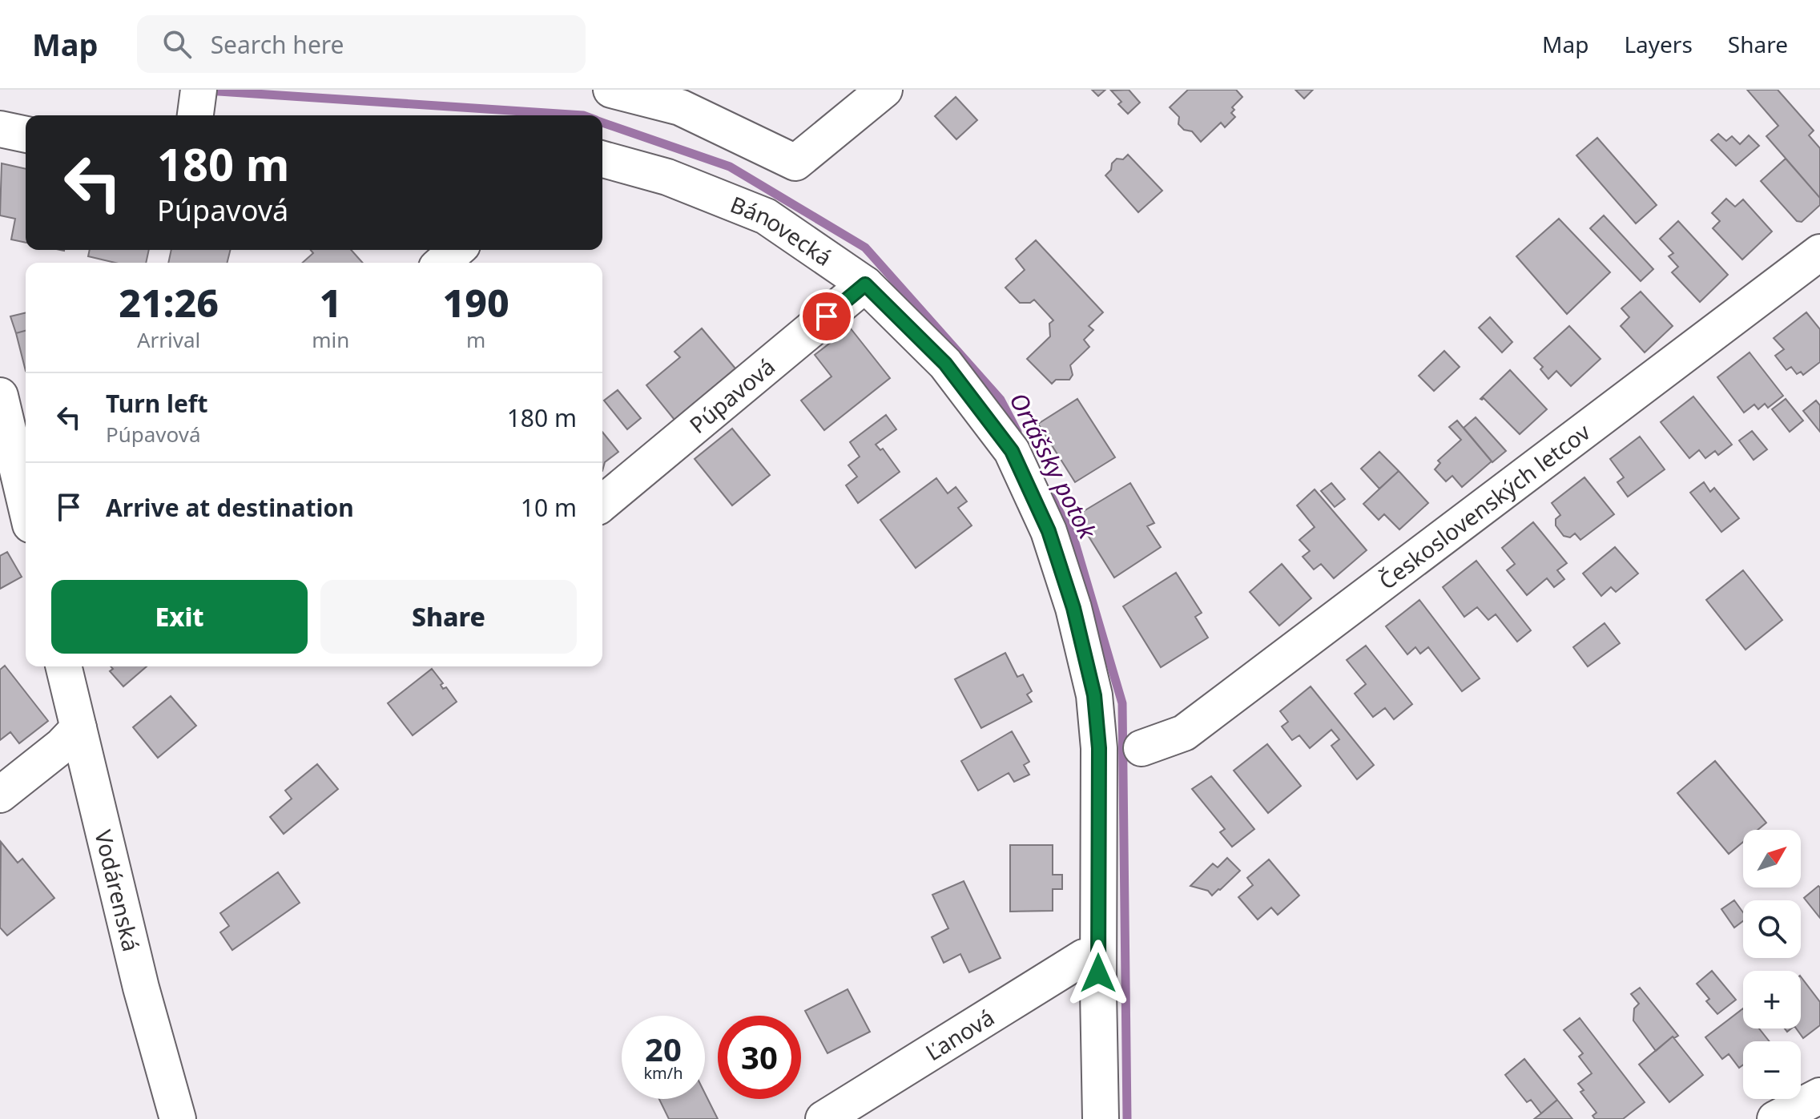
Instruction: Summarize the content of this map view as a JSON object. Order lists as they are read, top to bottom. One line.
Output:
{"streets":{"street":["Bánovecká","Púpavová","Československých letcov","Vodárenská","Ľanová"]},"crossings":[["Bánovecká","Púpavová"],["Bánovecká","Ľanová"]],"water":["Ortášsky potok"],"north":"top right","page":{"header":"Map","search":"Search here","nav":["Map","Layers","Share"],"turn":["180 m","Púpavová"],"eta":["21:26","Arrival","1","min","190","m"],"list":[{"name":"Turn left","note":"Púpavová","value":"180 m"},{"name":"Arrive at destination","value":"10 m"}],"buttons":["Exit","Share"],"map_buttons":["+","−"],"speed":"20 km/h","limit":"30"}}
